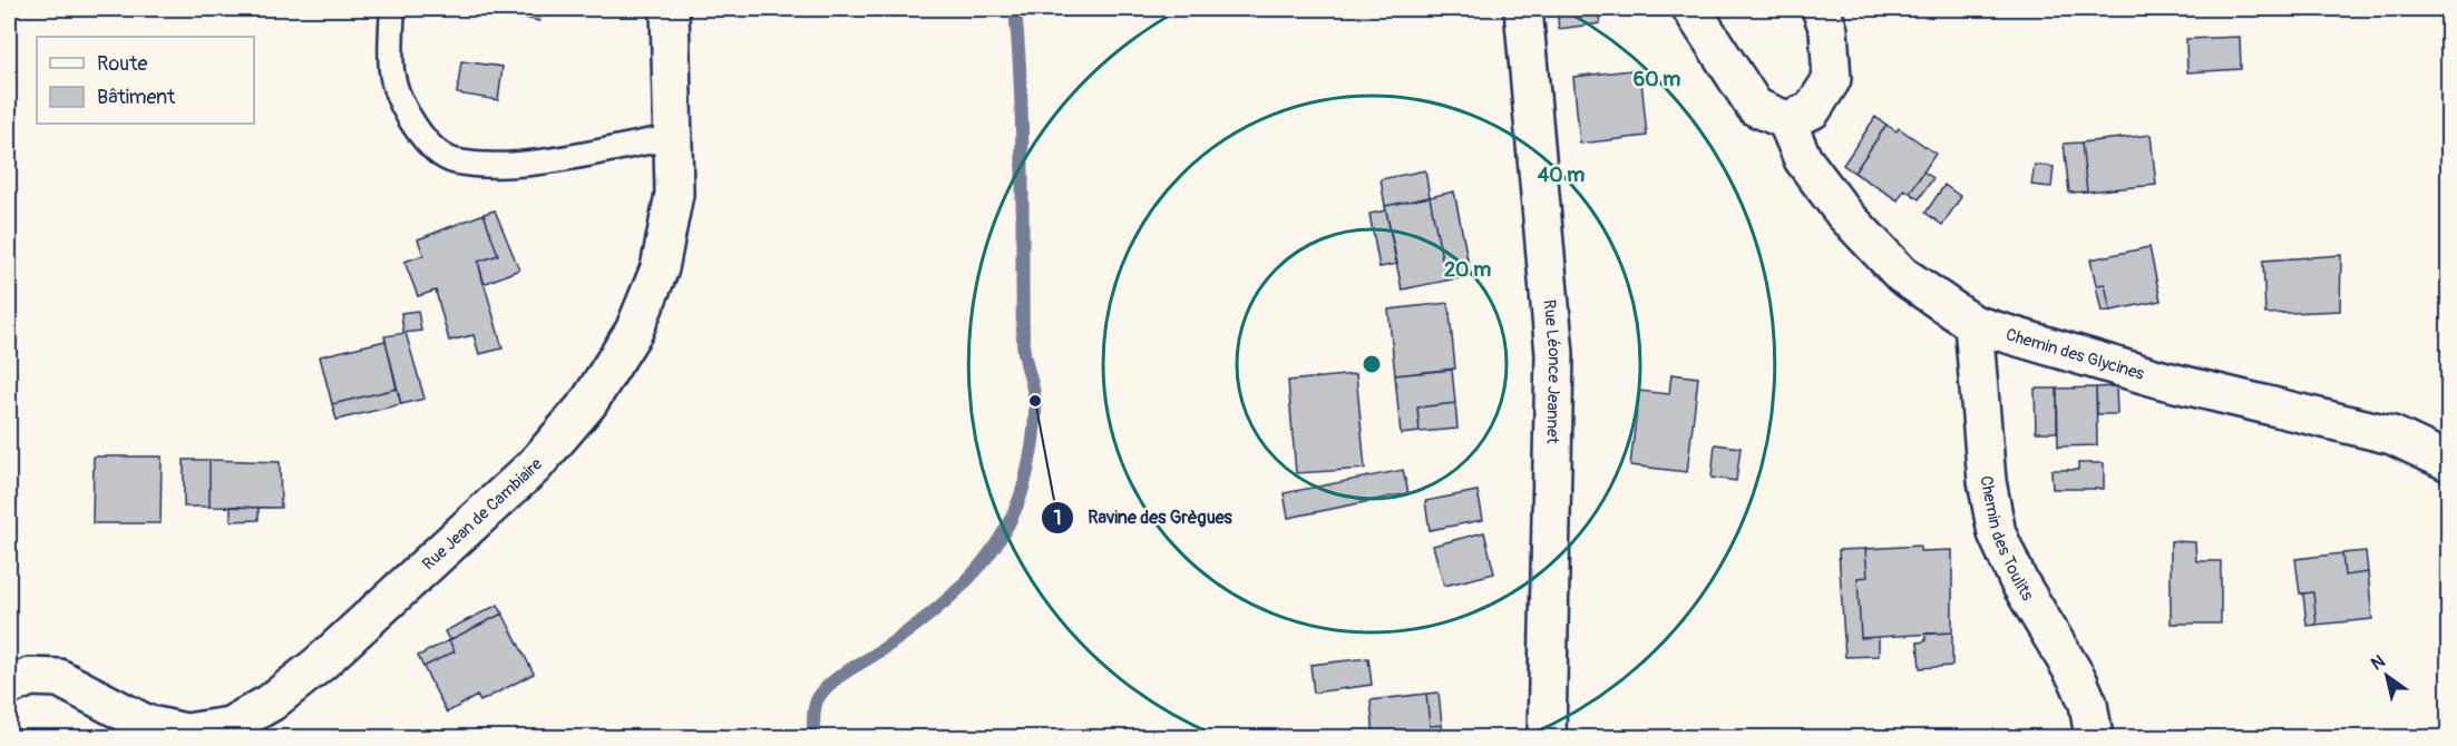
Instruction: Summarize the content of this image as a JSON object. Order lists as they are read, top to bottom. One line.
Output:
{"streets":{"street":["Chemin des Glycines","Rue Léonce Jeannet","Rue Jean de Cambiaire","Chemin des Toulits"]},"crossings":[["Chemin des Glycines","Chemin des Toulits"]],"places":["Ravine des Grègues"],"legend":["Route","Bâtiment"],"north":"top left","rings":["60 m","40 m","20 m"]}
